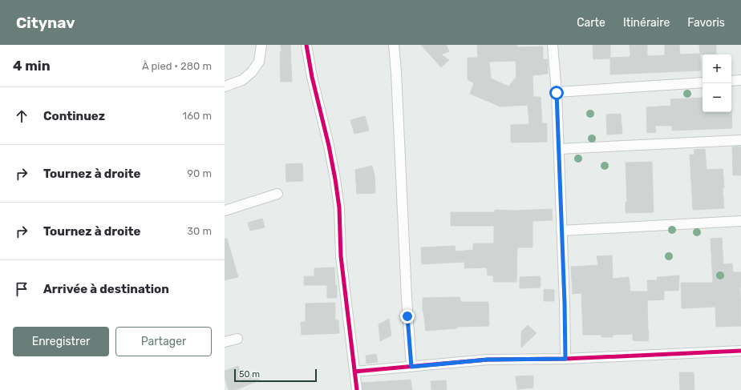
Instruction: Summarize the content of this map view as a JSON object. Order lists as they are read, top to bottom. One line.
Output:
{"scale_bar":"50 m","page":{"header":"Citynav","nav":["Carte","Itinéraire","Favoris"],"heading":["4 min","À pied · 280 m"],"map_buttons":["+","−"],"list":[["Continuez","160 m"],["Tournez à droite","90 m"],["Tournez à droite","30 m"],"Arrivée à destination"],"buttons":["Enregistrer","Partager"],"scale":"50 m"}}
